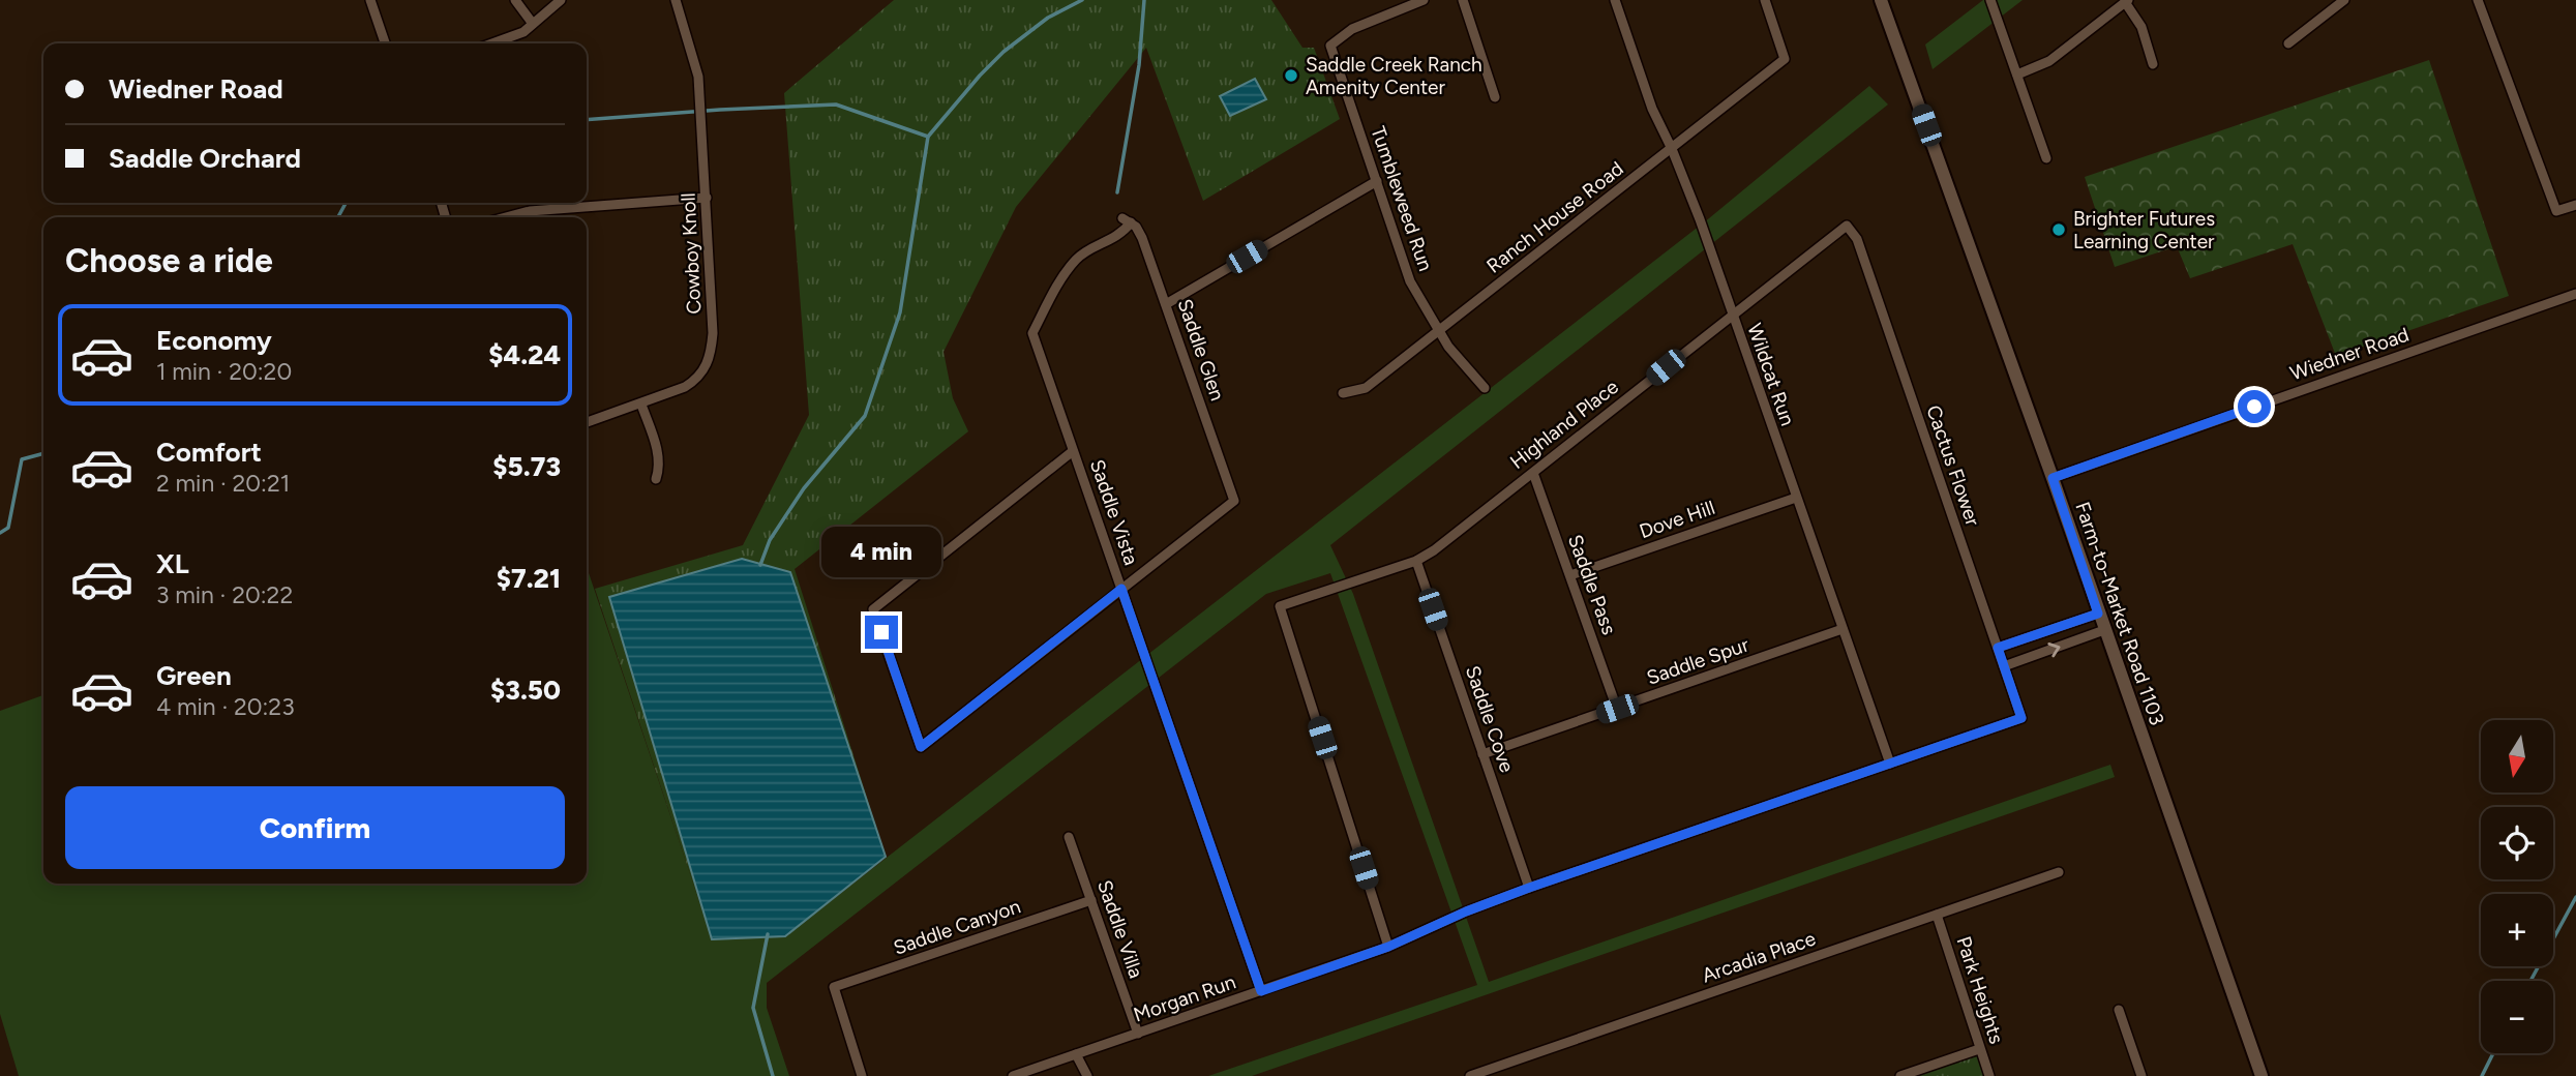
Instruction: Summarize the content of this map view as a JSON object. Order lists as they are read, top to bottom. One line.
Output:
{"streets":{"main road":["Farm-to-Market Road 1103"],"street":["Tumbleweed Run","Ranch House Road","Cowboy Knoll","Saddle Glen","Wiedner Road","Wildcat Run","Highland Place","Cactus Flower","Saddle Vista","Dove Hill","Saddle Pass","Saddle Spur","Saddle Cove","Saddle Canyon","Saddle Villa","Arcadia Place","Park Heights","Morgan Run"]},"crossings":[["Tumbleweed Run","Ranch House Road"],["Ranch House Road","Wildcat Run"],["Saddle Glen","Saddle Vista"],["Wiedner Road","Farm-to-Market Road 1103"],["Wildcat Run","Highland Place"],["Wildcat Run","Dove Hill"],["Wildcat Run","Saddle Spur"],["Wildcat Run","Morgan Run"],["Highland Place","Cactus Flower"],["Highland Place","Saddle Pass"],["Highland Place","Saddle Cove"],["Highland Place","Morgan Run"],["Cactus Flower","Morgan Run"],["Saddle Vista","Morgan Run"],["Dove Hill","Saddle Pass"],["Saddle Pass","Saddle Spur"],["Saddle Spur","Saddle Cove"],["Saddle Cove","Morgan Run"],["Saddle Canyon","Saddle Villa"],["Saddle Villa","Morgan Run"],["Arcadia Place","Park Heights"]],"places":["Saddle Creek Ranch Amenity Center","Brighter Futures Learning Center"],"north":"bottom","page":{"banner":["Wiedner Road","Saddle Orchard"],"heading":"Choose a ride","list":[{"name":"Economy","note":"1 min · 20:20","value":"$4.24"},{"name":"Comfort","note":"2 min · 20:21","value":"$5.73"},{"name":"XL","note":"3 min · 20:22","value":"$7.21"},{"name":"Green","note":"4 min · 20:23","value":"$3.50"}],"bubble":"4 min","map_buttons":["+","−"],"buttons":"Confirm"}}
